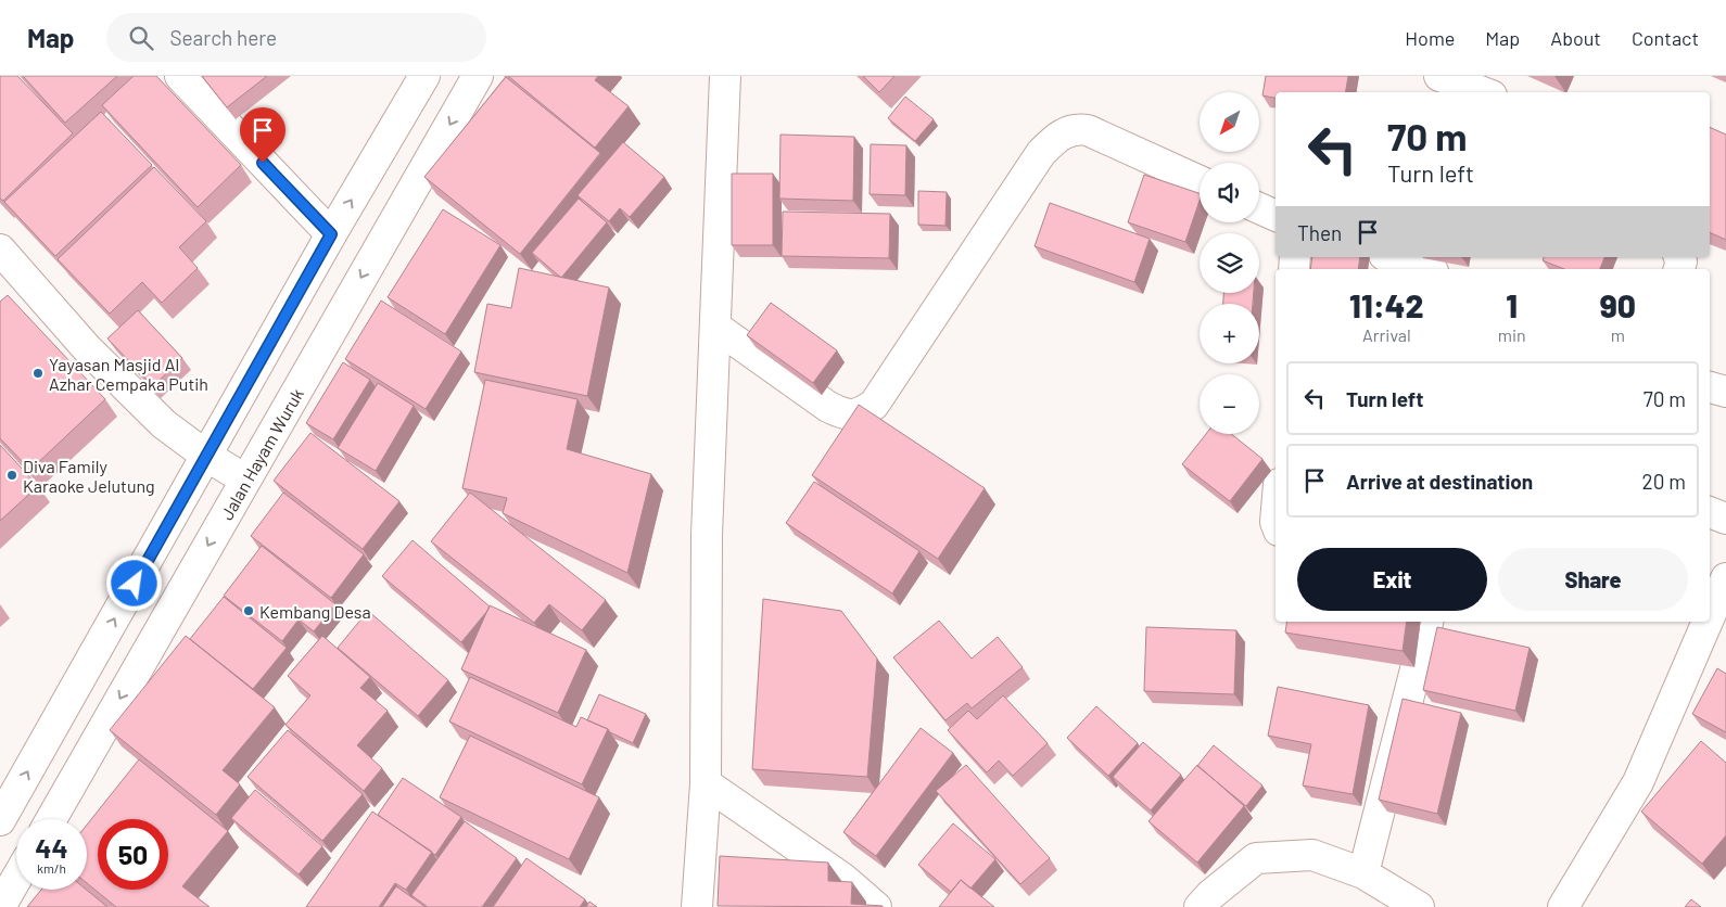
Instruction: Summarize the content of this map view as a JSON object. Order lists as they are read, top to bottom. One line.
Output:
{"streets":{"street":["Jalan Hayam Wuruk"]},"places":["Yayasan Masjid Al Azhar Cempaka Putih","Diva Family Karaoke Jelutung","Kembang Desa"],"north":"bottom left","page":{"header":"Map","search":"Search here","nav":["Home","Map","About","Contact"],"map_buttons":["+","−"],"turn":["70 m","Turn left"],"then":"Then","eta":["11:42","Arrival","1","min","90","m"],"list":[{"name":"Turn left","value":"70 m"},{"name":"Arrive at destination","value":"20 m"}],"buttons":["Exit","Share"],"speed":"44 km/h","limit":"50"}}
